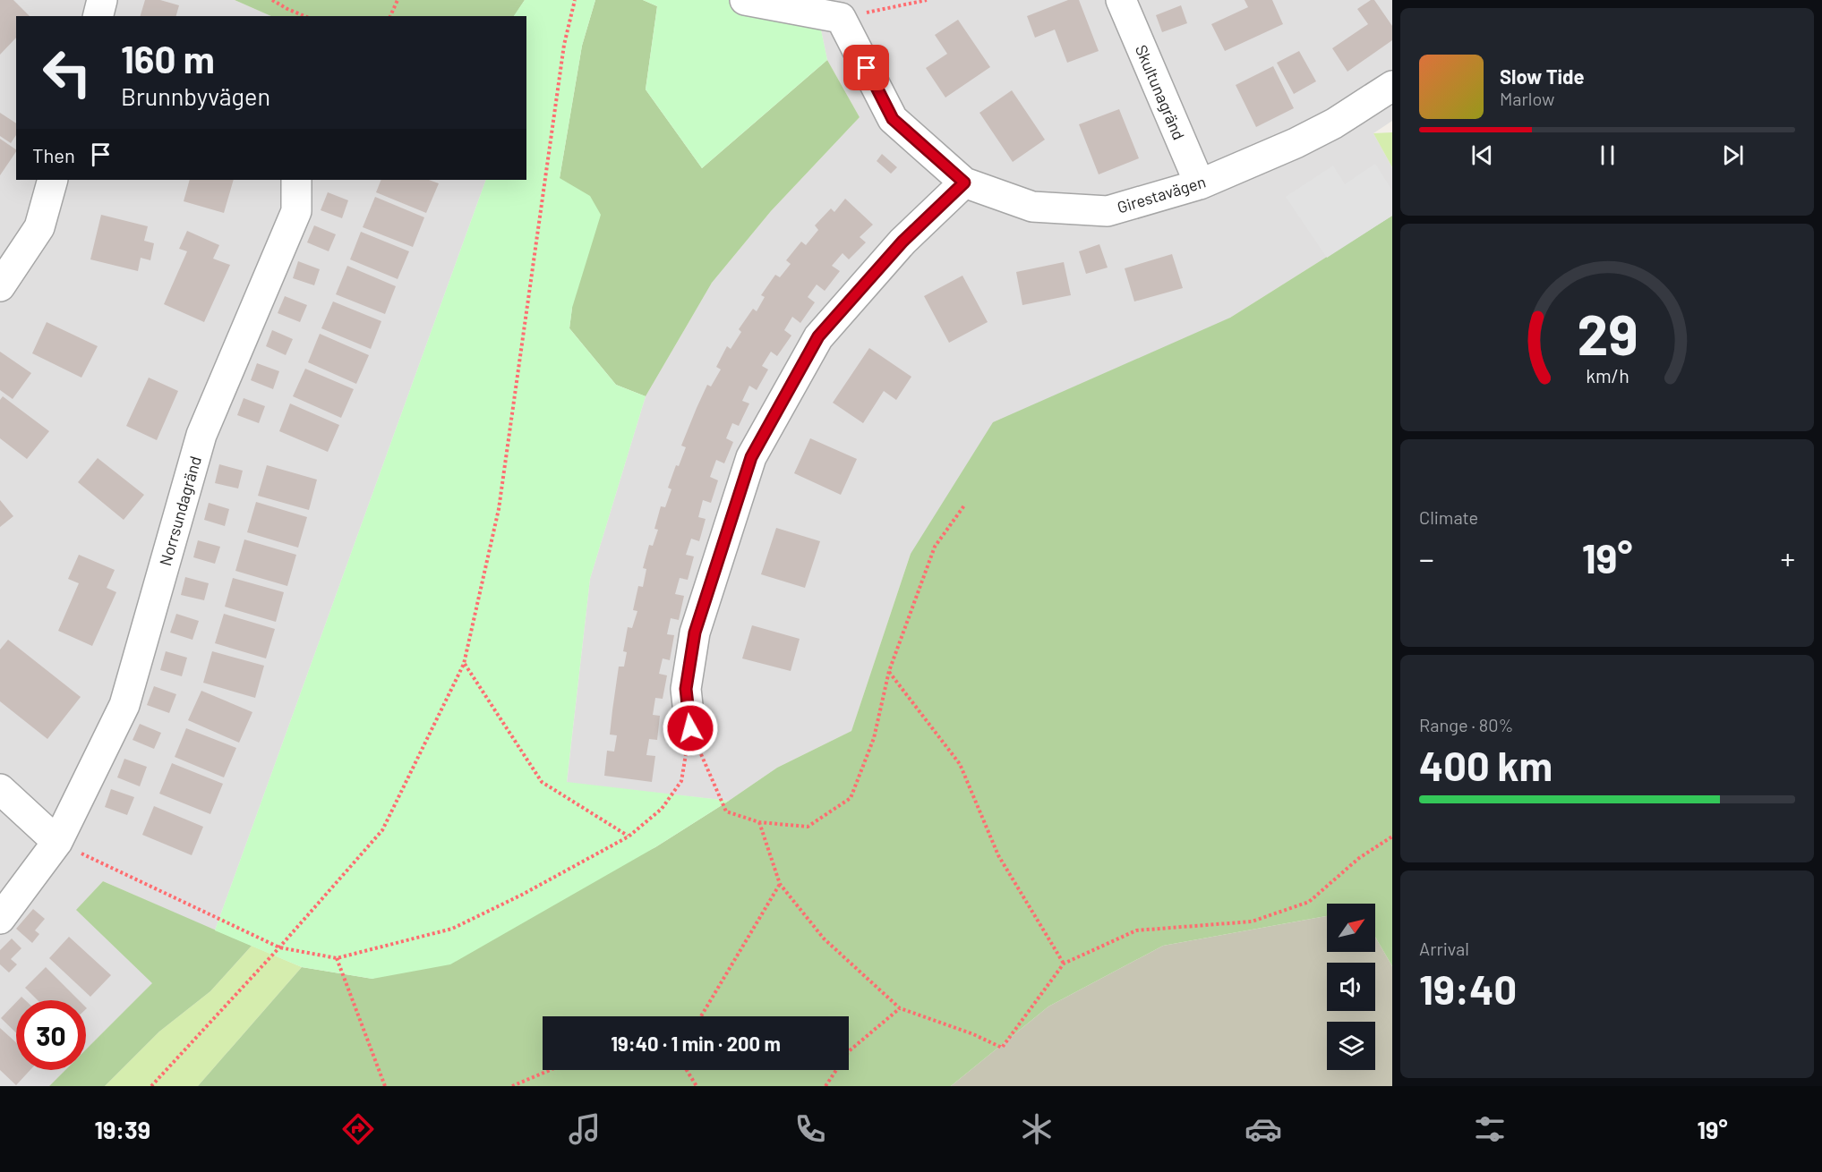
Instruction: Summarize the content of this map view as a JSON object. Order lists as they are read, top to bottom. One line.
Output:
{"streets":{"street":["Skultunagränd","Girestavägen","Norrsundagränd"]},"crossings":[["Skultunagränd","Girestavägen"]],"north":"top right","page":{"turn":["160 m","Brunnbyvägen"],"song":["Slow Tide","Marlow"],"then":"Then","tile":["Climate",["Range · 80%","400 km"],["Arrival","19:40"]],"heat":["−","19°","+"],"limit":"30","trip":"19:40 · 1 min · 200 m","tabs":["19:39","19°"],"gauge":["29","km/h"]}}
